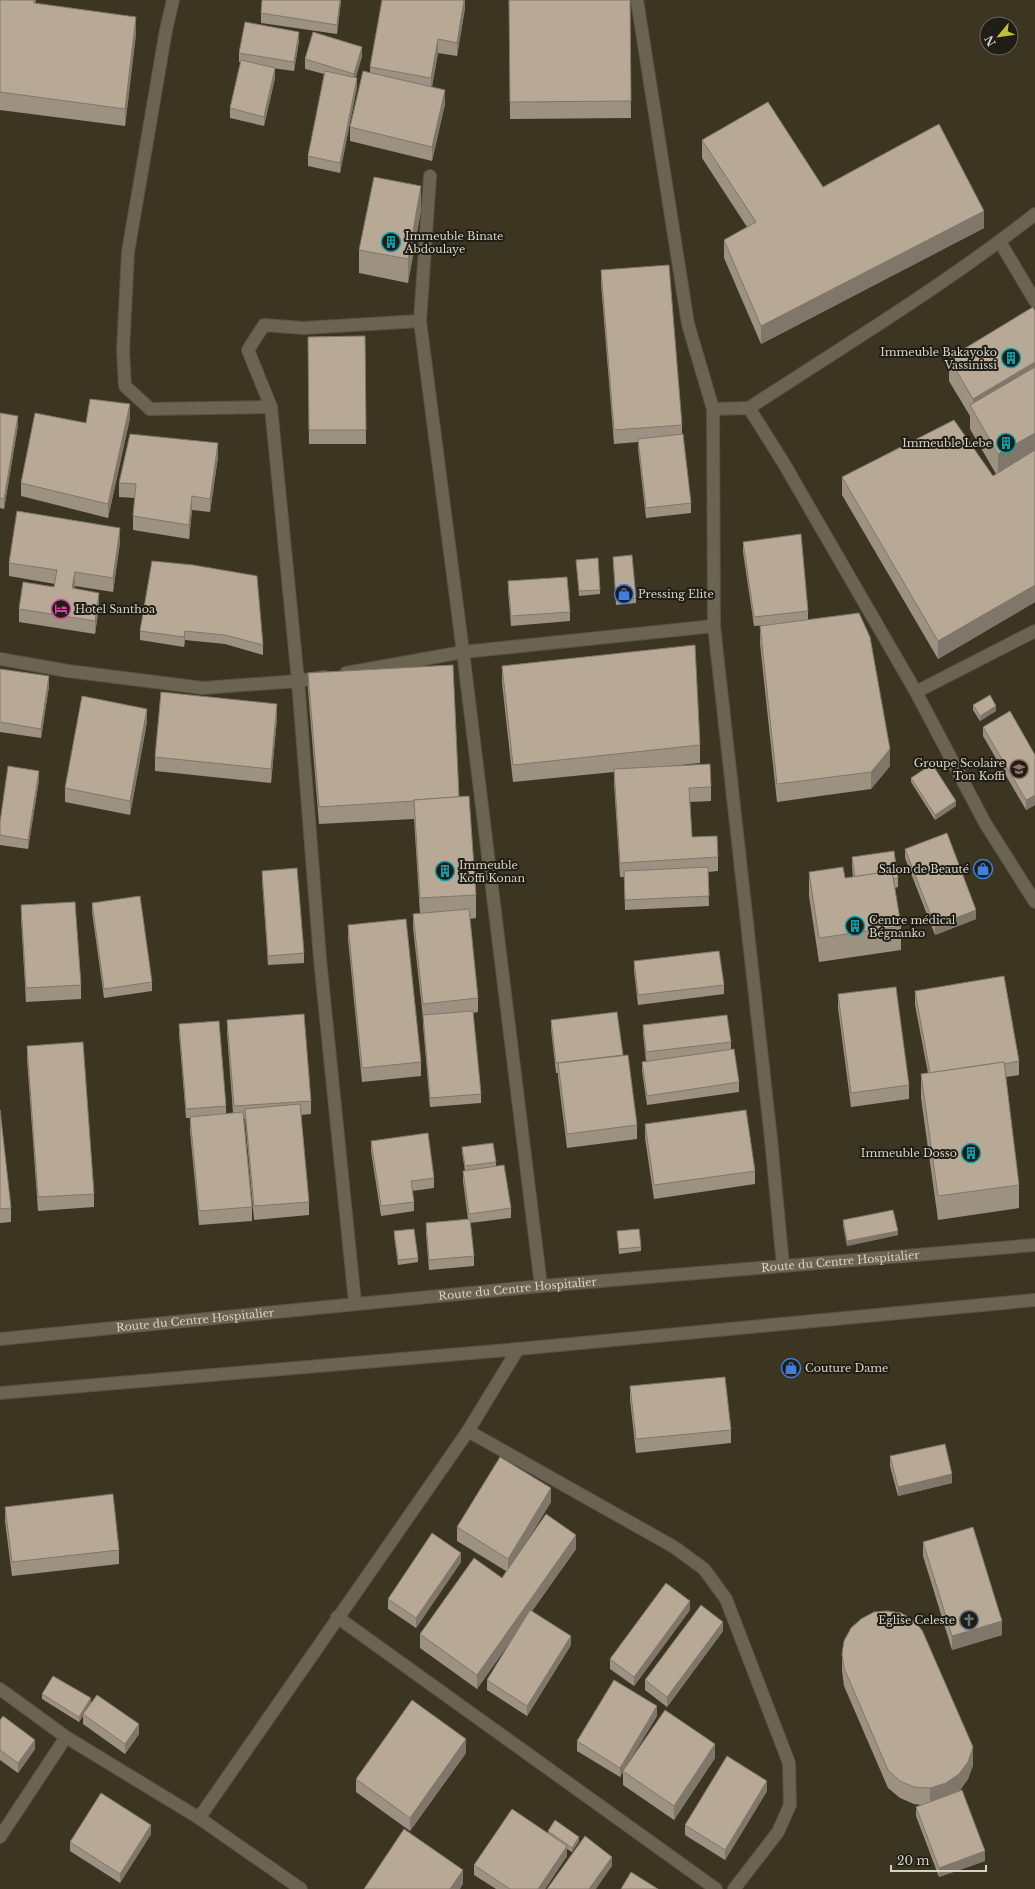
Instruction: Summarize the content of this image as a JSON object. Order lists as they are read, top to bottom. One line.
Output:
{"streets":{"street":["Route du Centre Hospitalier"]},"places":{"building":["Immeuble Binate Abdoulaye","Immeuble Bakayoko Vassinissi","Immeuble Lebe","Immeuble Koffi Konan","Centre médical Bégnanko","Immeuble Dosso"],"shop":["Pressing Elite","Salon de Beauté","Couture Dame"],"hotel":["Hotel Santhoa"],"school or university":["Groupe Scolaire Ton Koffi"],"church":["Eglise Celeste"]},"scale_bar":"20 m","north":"bottom left"}
